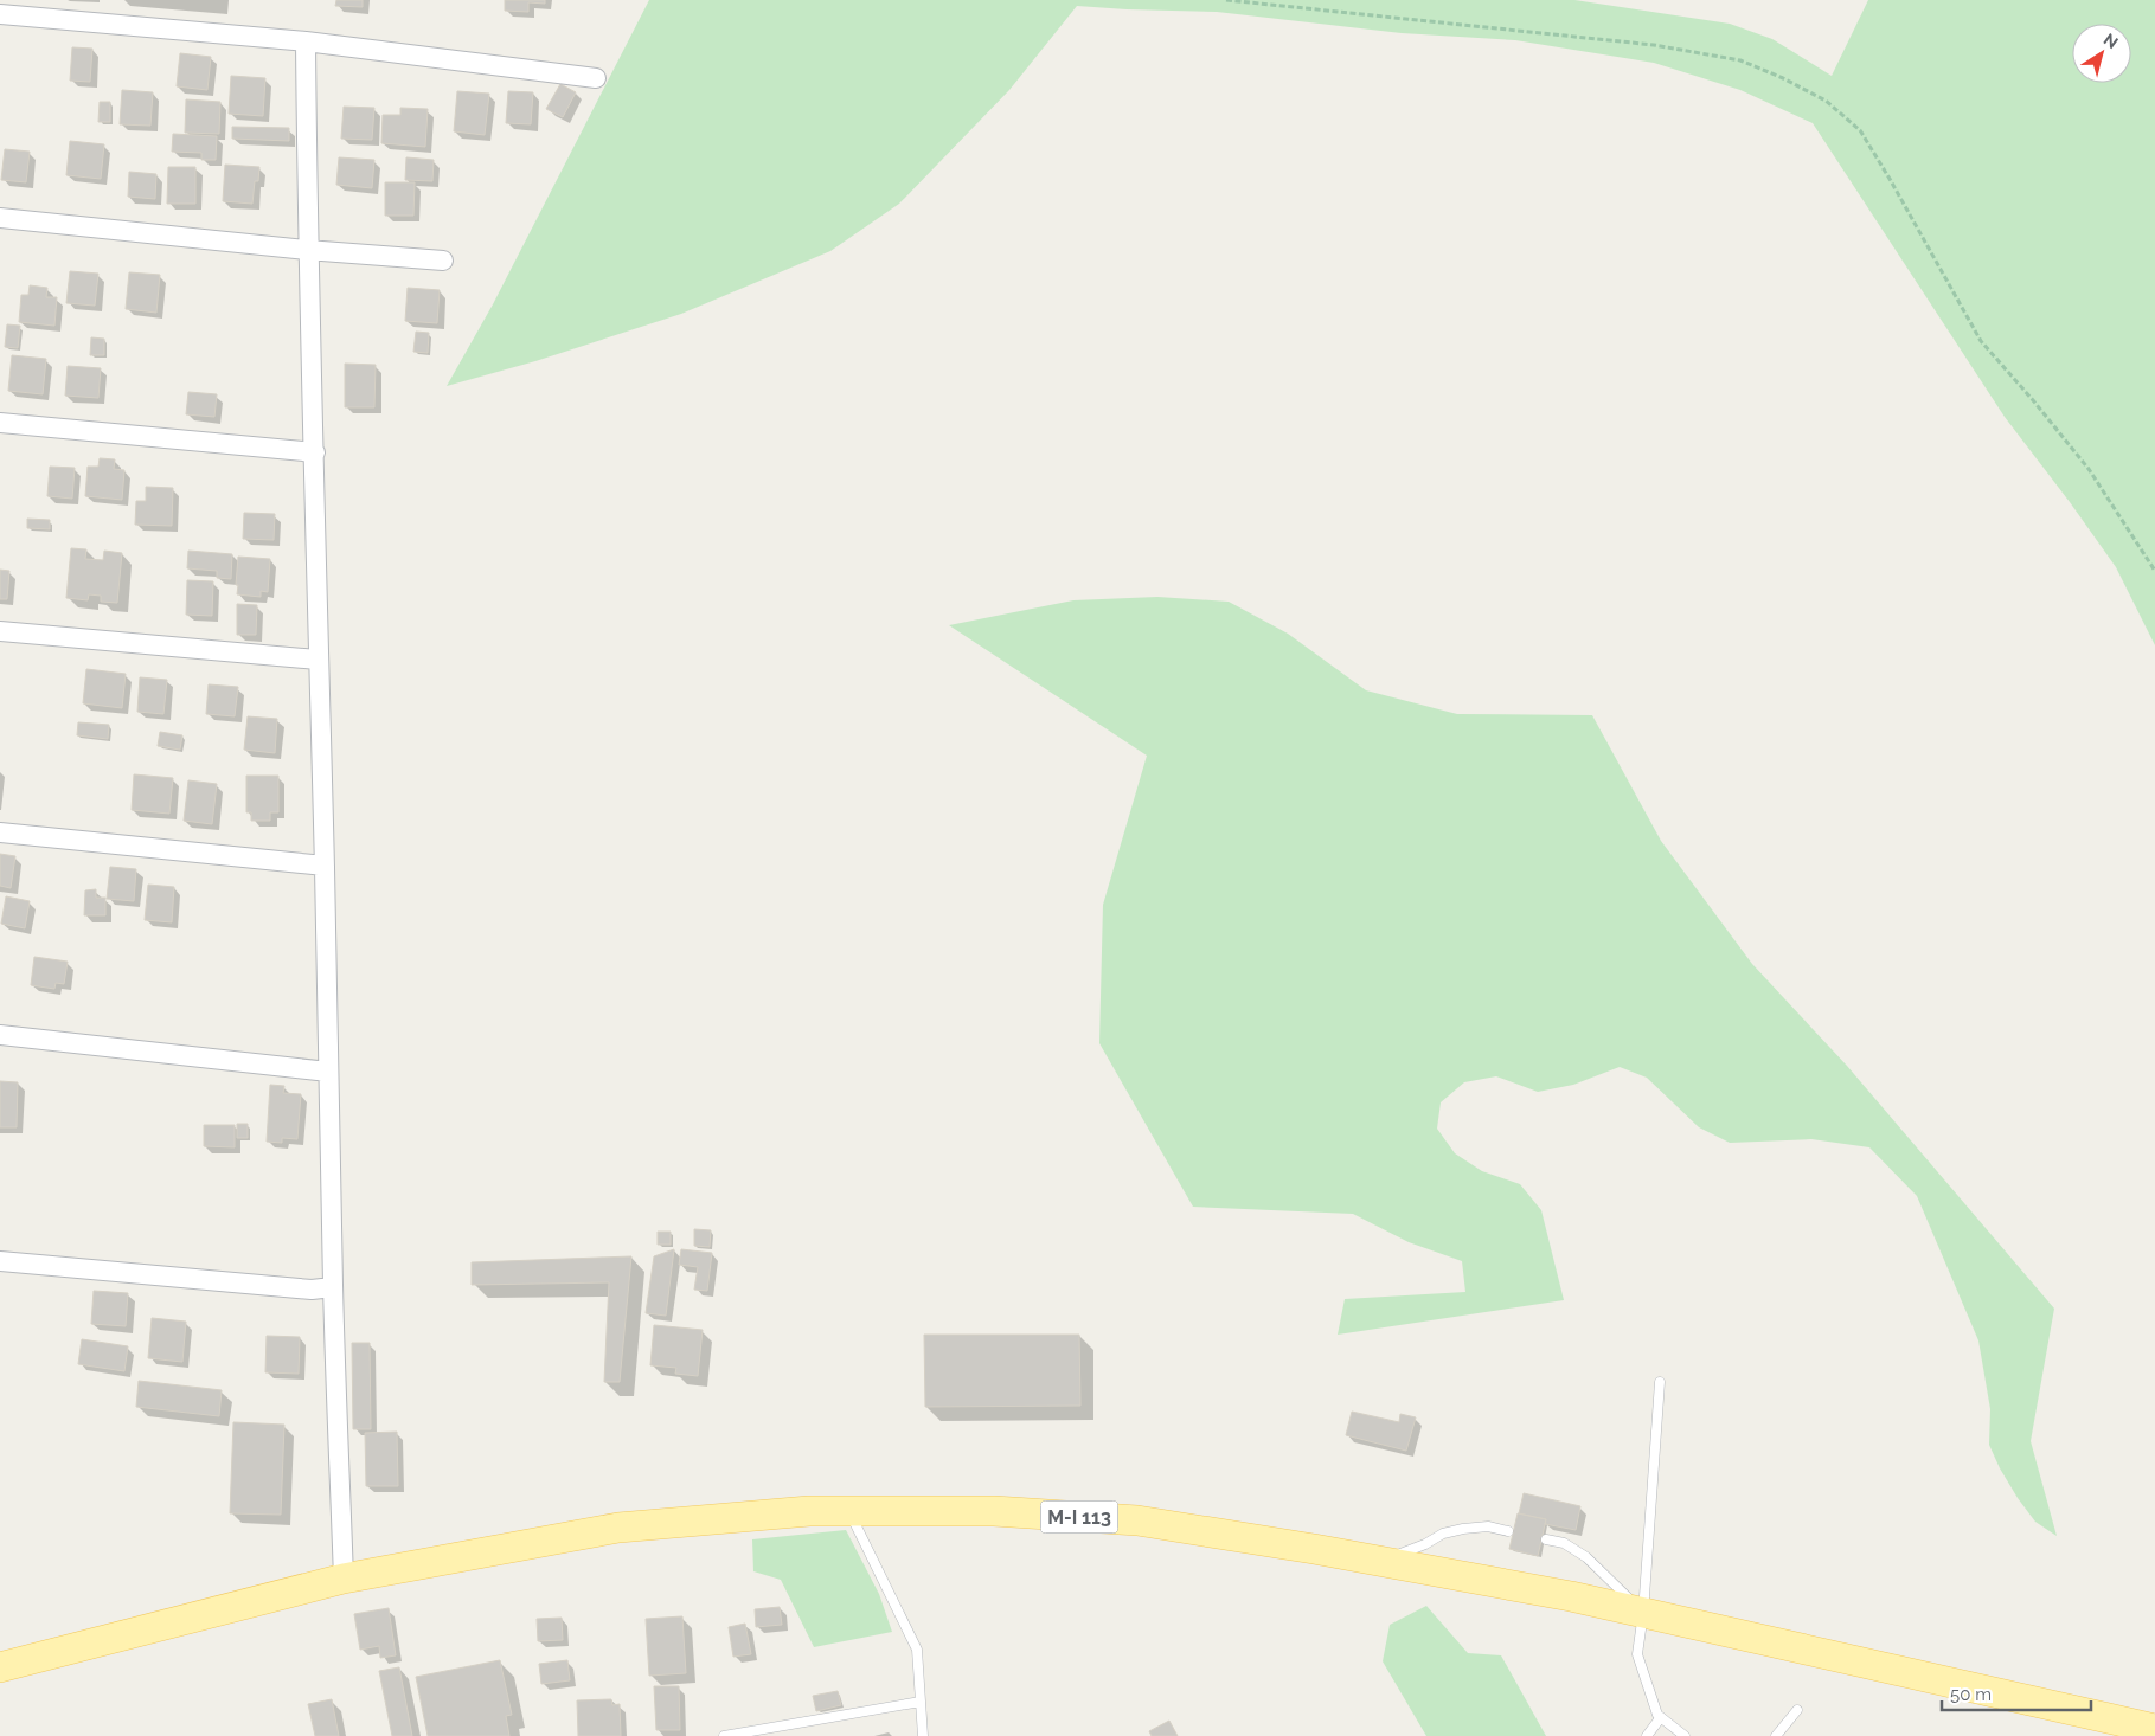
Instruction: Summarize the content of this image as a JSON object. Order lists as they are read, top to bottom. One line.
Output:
{"streets":{"main road":["M-I 113"]},"scale_bar":"50 m","north":"top right"}
